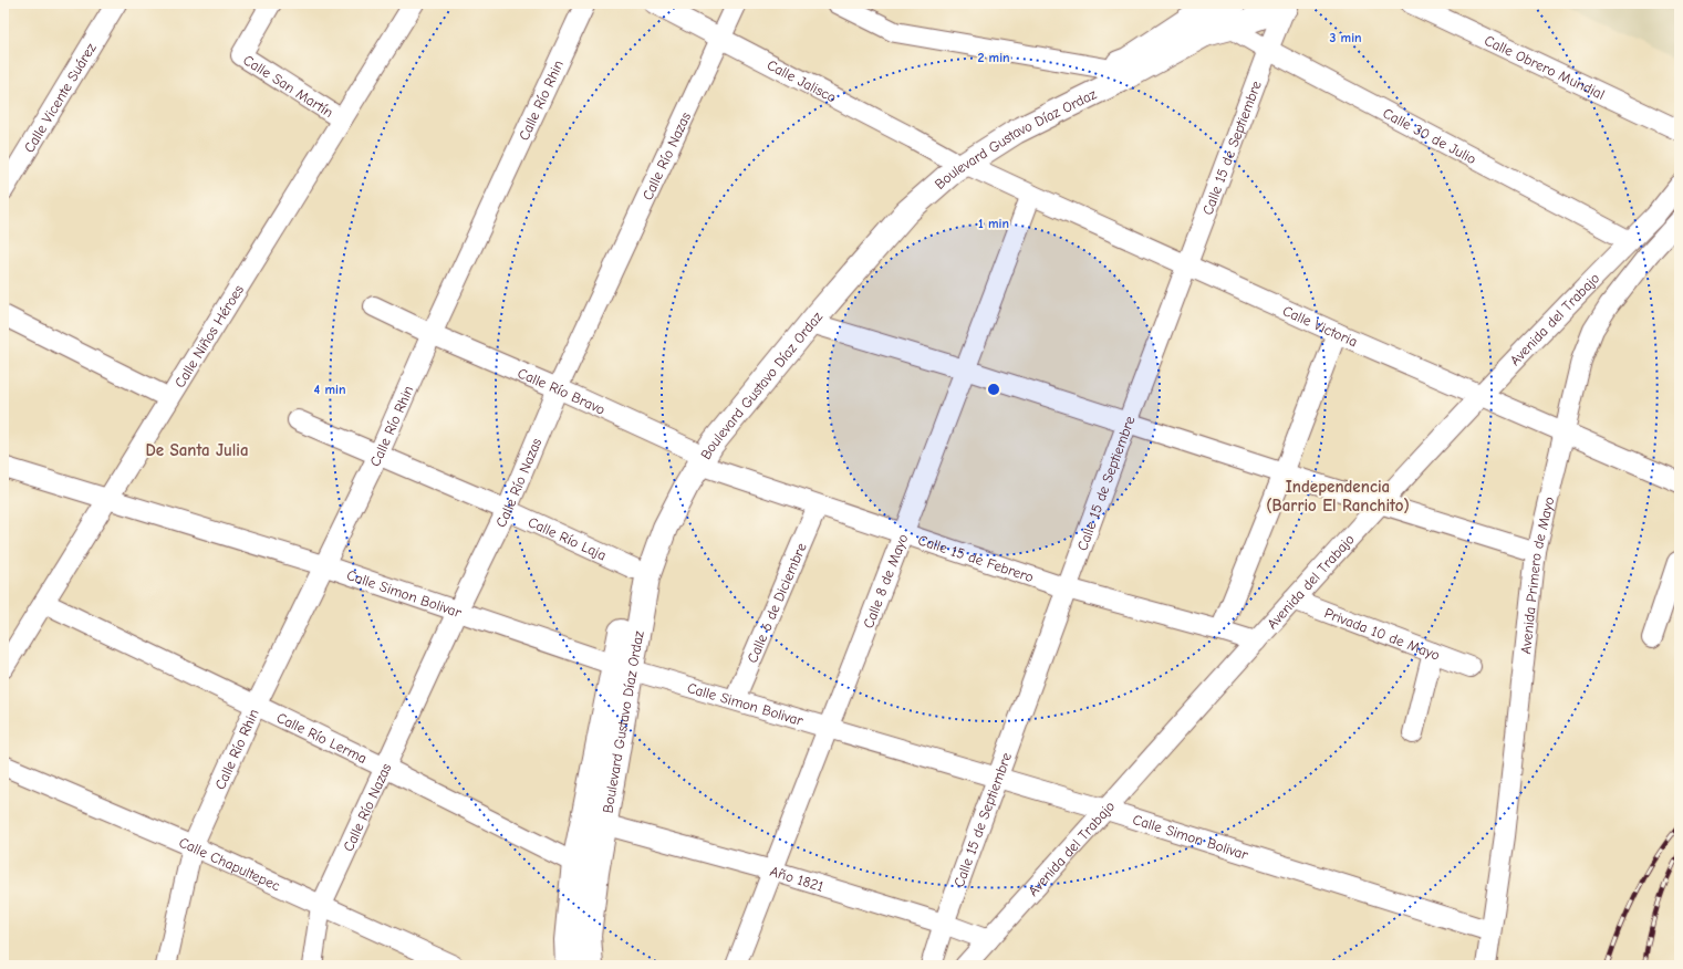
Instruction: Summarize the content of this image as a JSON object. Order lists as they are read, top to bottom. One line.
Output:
{"streets":{"main road":["Boulevard Gustavo Díaz Ordaz"],"street":["Calle Obrero Mundial","Calle Jalisco","Calle San Martín","Calle Vicente Suárez","Calle Río Rhin","Calle 30 de Julio","Calle 15 de Septiembre","Calle Río Nazas","Avenida del Trabajo","Calle Victoria","Calle Niños Héroes","Calle Río Bravo","Calle Río Laja","Calle 15 de Febrero","Avenida Primero de Mayo","Calle 8 de Mayo","Calle Simon Bolivar","Calle 6 de Diciembre","Privada 10 de Mayo","Calle Río Lerma","Calle Chapultepec","Año 1821"]},"crossings":[["Calle Jalisco","Boulevard Gustavo Díaz Ordaz"],["Calle Jalisco","Calle Río Nazas"],["Calle Jalisco","Calle Victoria"],["Calle San Martín","Calle Niños Héroes"],["Calle Río Rhin","Calle Río Bravo"],["Calle Río Rhin","Calle Río Laja"],["Calle Río Rhin","Calle Simon Bolivar"],["Calle Río Rhin","Calle Río Lerma"],["Calle Río Rhin","Calle Chapultepec"],["Calle 30 de Julio","Calle 15 de Septiembre"],["Calle 30 de Julio","Avenida del Trabajo"],["Boulevard Gustavo Díaz Ordaz","Calle Victoria"],["Boulevard Gustavo Díaz Ordaz","Calle Río Bravo"],["Boulevard Gustavo Díaz Ordaz","Calle Río Laja"],["Boulevard Gustavo Díaz Ordaz","Calle 15 de Febrero"],["Boulevard Gustavo Díaz Ordaz","Calle Simon Bolivar"],["Boulevard Gustavo Díaz Ordaz","Calle Río Lerma"],["Boulevard Gustavo Díaz Ordaz","Año 1821"],["Calle 15 de Septiembre","Calle Victoria"],["Calle 15 de Septiembre","Calle 15 de Febrero"],["Calle 15 de Septiembre","Calle Simon Bolivar"],["Calle 15 de Septiembre","Año 1821"],["Calle Río Nazas","Calle Río Bravo"],["Calle Río Nazas","Calle Río Laja"],["Calle Río Nazas","Calle Simon Bolivar"],["Calle Río Nazas","Calle Río Lerma"],["Calle Río Nazas","Calle Chapultepec"],["Avenida del Trabajo","Calle Victoria"],["Avenida del Trabajo","Calle 15 de Febrero"],["Avenida del Trabajo","Calle Simon Bolivar"],["Avenida del Trabajo","Privada 10 de Mayo"],["Avenida del Trabajo","Año 1821"],["Calle Victoria","Avenida Primero de Mayo"],["Calle Victoria","Calle 8 de Mayo"],["Calle Niños Héroes","Calle Simon Bolivar"],["Calle Niños Héroes","Calle Río Lerma"],["Calle Río Bravo","Calle 15 de Febrero"],["Calle 15 de Febrero","Calle 8 de Mayo"],["Calle 15 de Febrero","Calle 6 de Diciembre"],["Avenida Primero de Mayo","Calle Simon Bolivar"],["Calle 8 de Mayo","Calle Simon Bolivar"],["Calle 8 de Mayo","Año 1821"],["Calle Simon Bolivar","Calle 6 de Diciembre"]],"districts":["De Santa Julia","Independencia (Barrio El Ranchito)"],"rings":["3 min","2 min","1 min","4 min"]}
